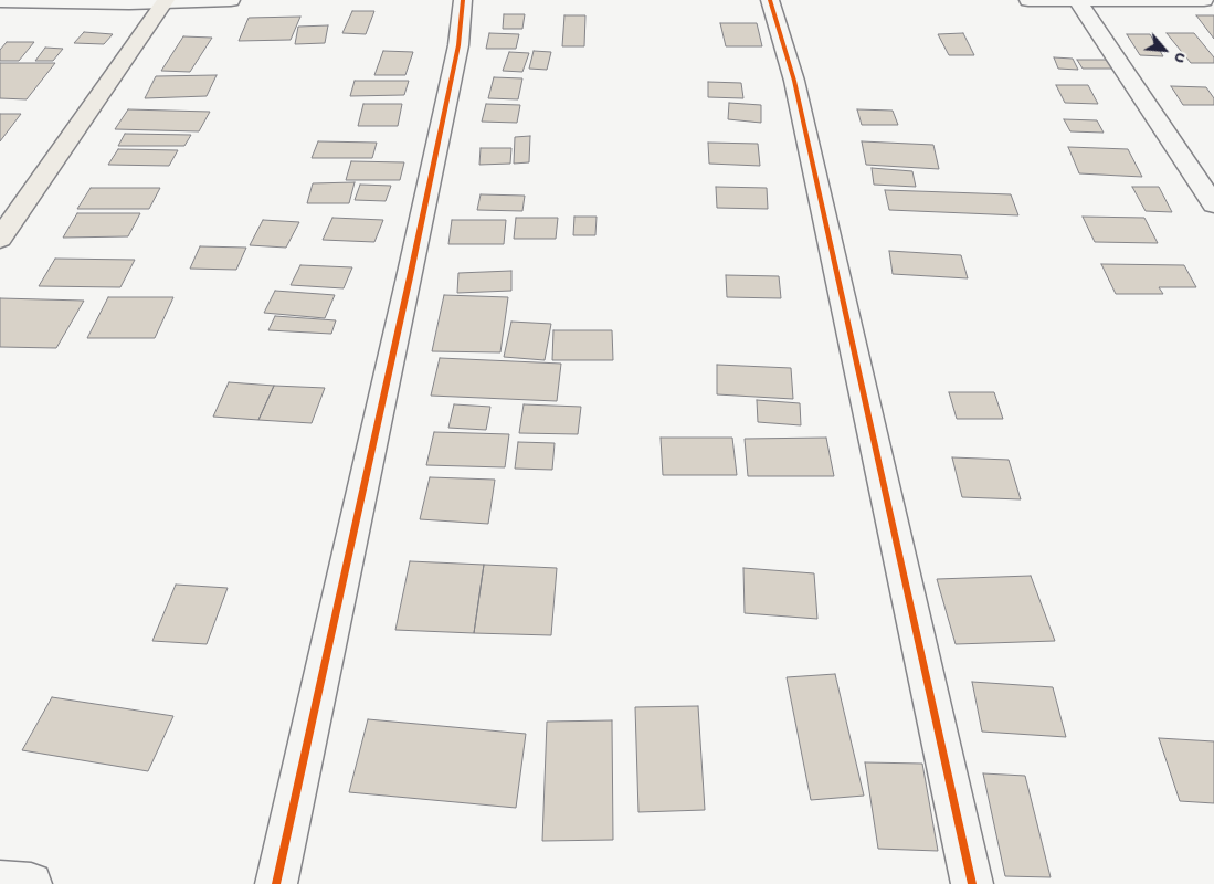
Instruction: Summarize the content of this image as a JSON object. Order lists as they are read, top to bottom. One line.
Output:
{"north":"bottom right"}
